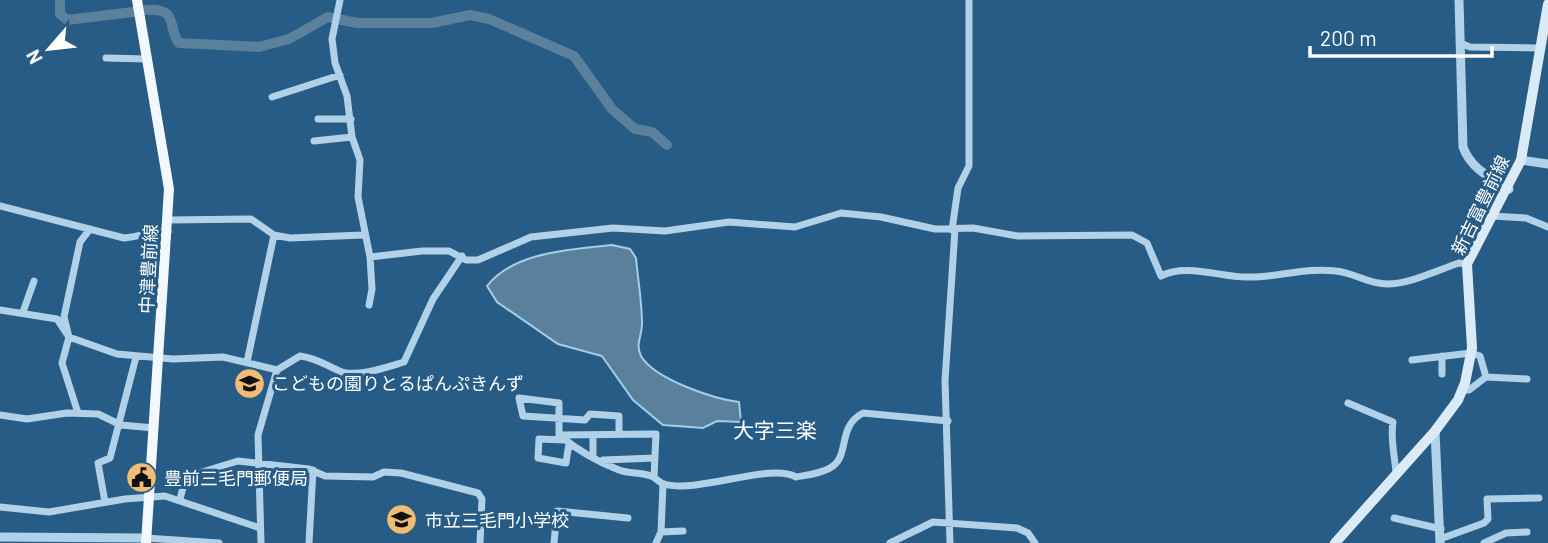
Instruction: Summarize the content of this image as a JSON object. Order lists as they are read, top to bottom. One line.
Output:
{"streets":{"main road":["新吉富豊前線","中津豊前線"]},"districts":["大字三楽"],"places":{"school or university":["こどもの園りとるぱんぷきんず","市立三毛門小学校"],"public building":["豊前三毛門郵便局"]},"scale_bar":"200 m","north":"bottom left"}
